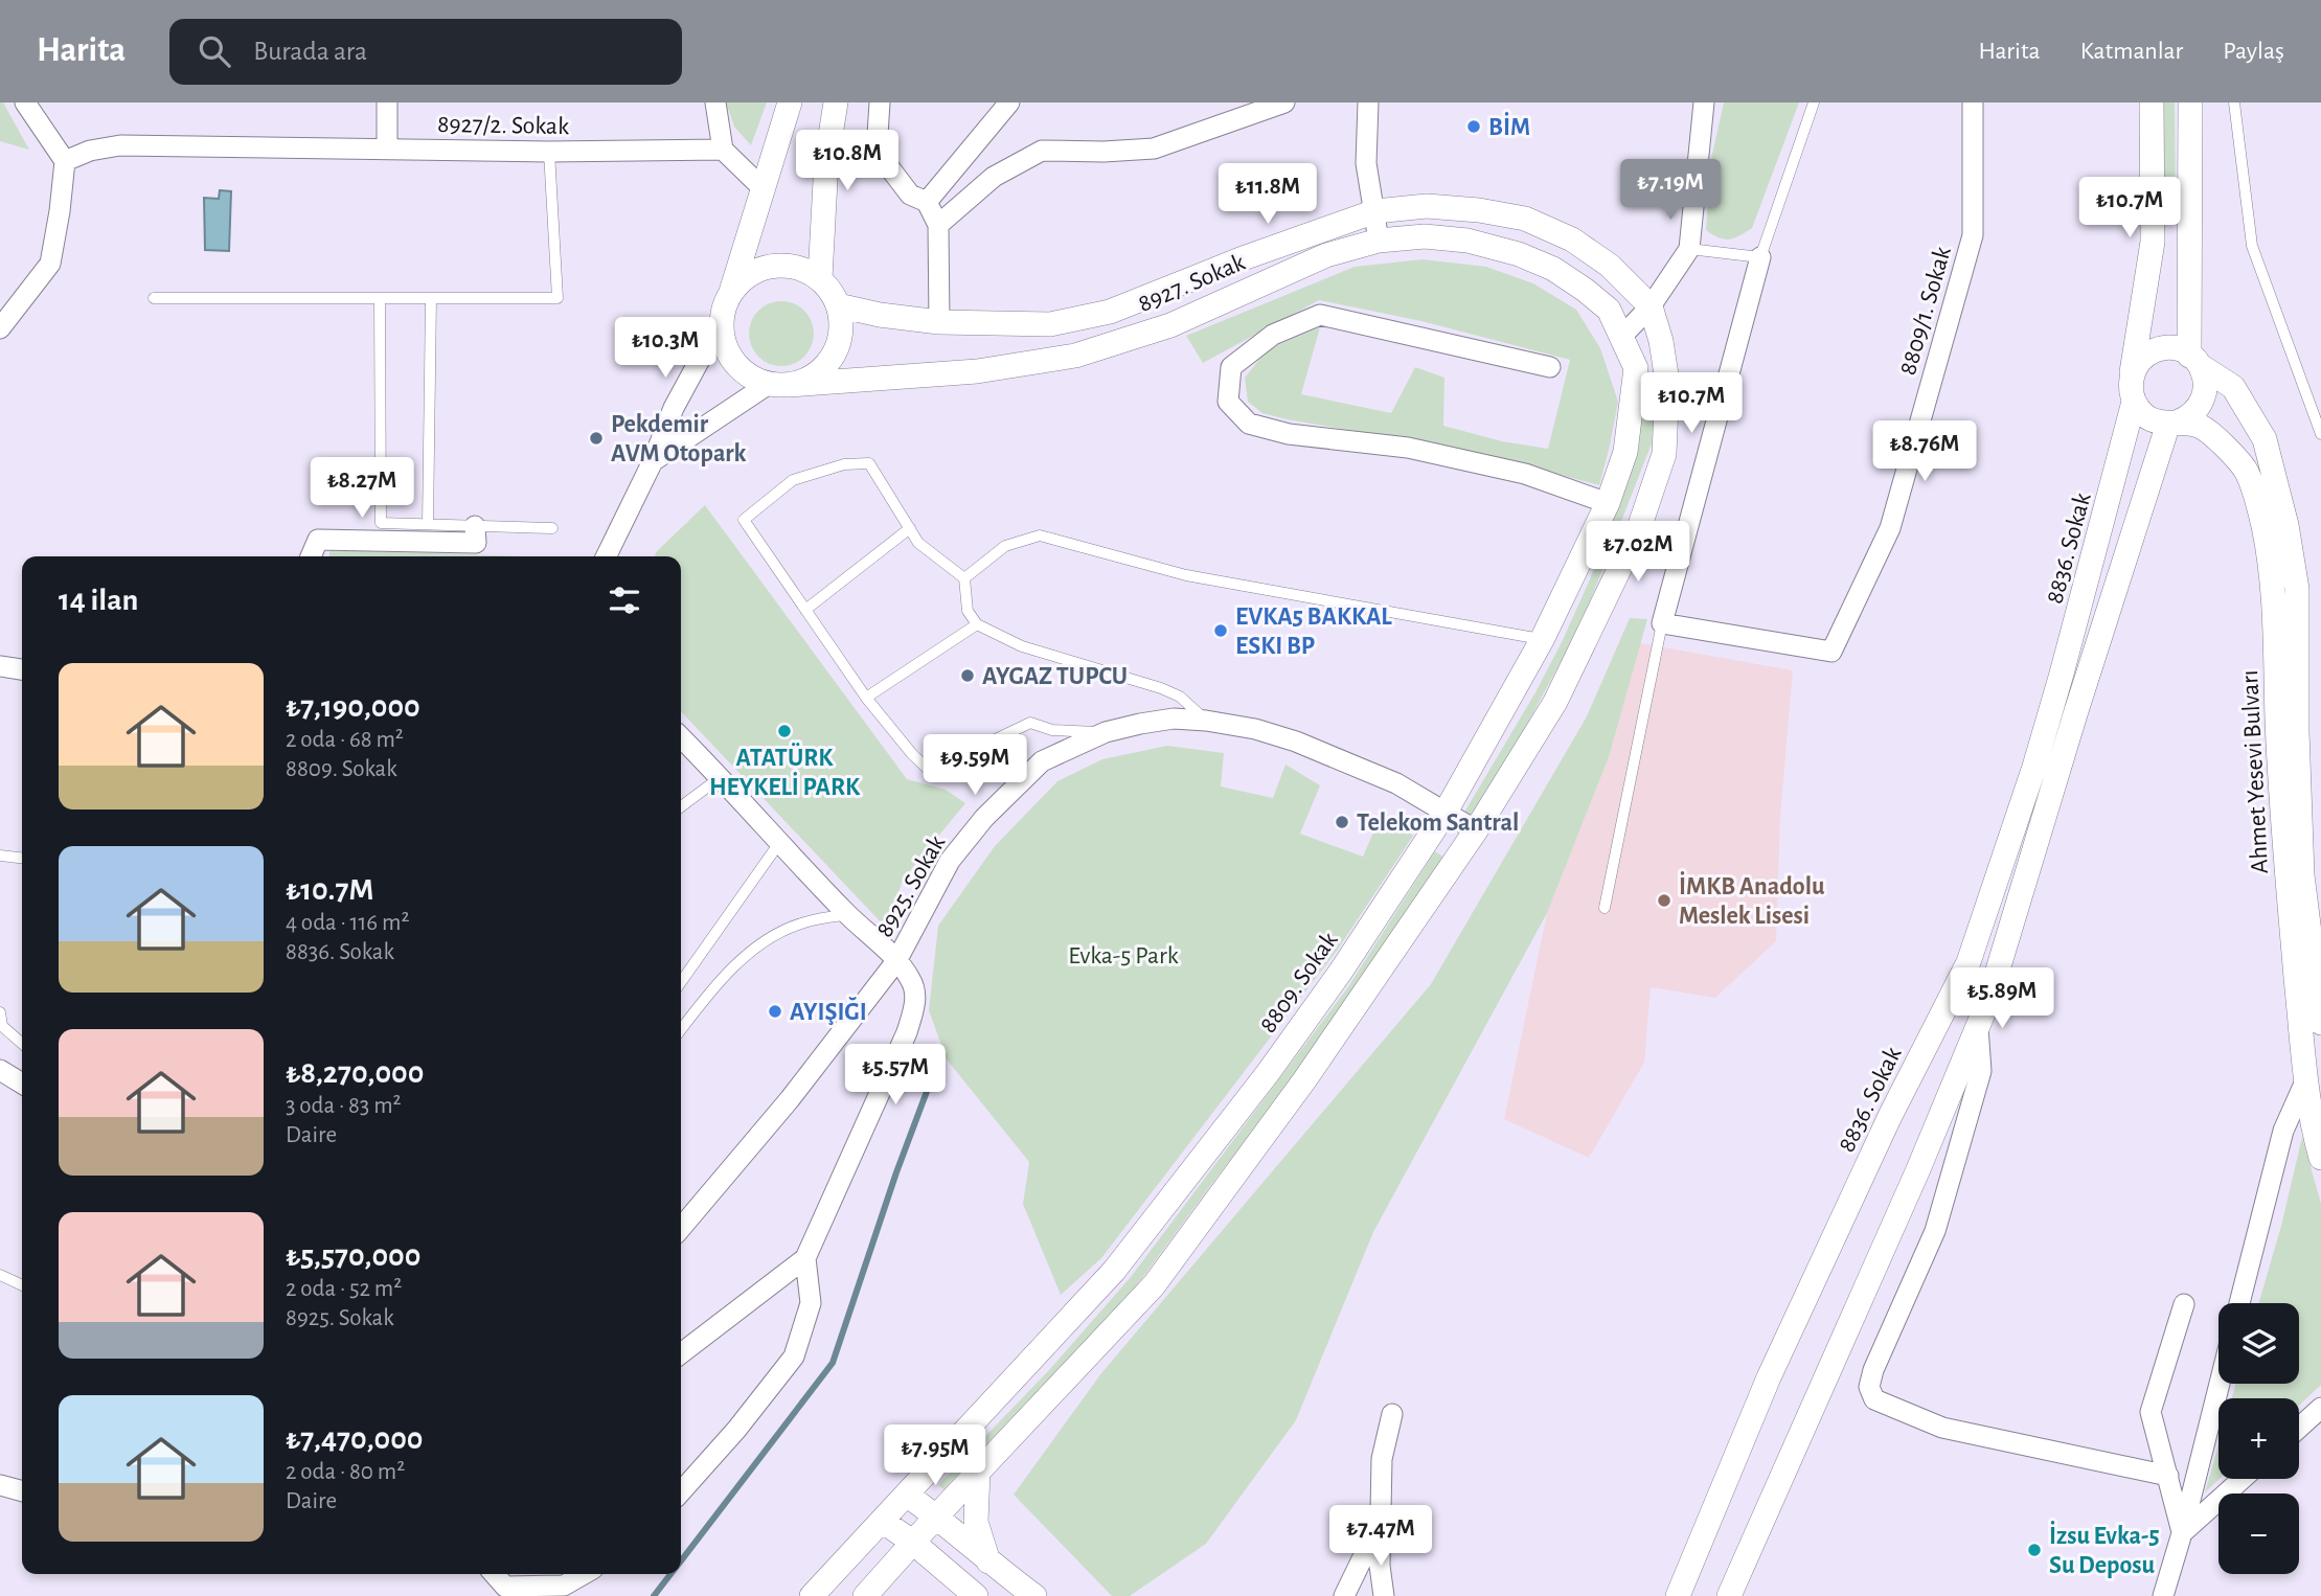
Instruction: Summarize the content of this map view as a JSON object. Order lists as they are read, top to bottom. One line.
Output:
{"streets":{"street":["8927/2. Sokak","8927. Sokak","8809/1. Sokak","8836. Sokak","Ahmet Yesevi Bulvarı","8925. Sokak","8809. Sokak"]},"crossings":[["8927. Sokak","8809. Sokak"],["8836. Sokak","Ahmet Yesevi Bulvarı"],["8925. Sokak","8809. Sokak"]],"parks":["Evka-5 Park"],"places":["BİM","Pekdemir AVM Otopark","EVKA5 BAKKAL ESKI BP","AYGAZ TUPCU","ATATÜRK HEYKELİ PARK","Telekom Santral","İMKB Anadolu Meslek Lisesi","AYIŞIĞI","İzsu Evka-5 Su Deposu"],"page":{"header":"Harita","search":"Burada ara","nav":["Harita","Katmanlar","Paylaş"],"price":["₺10.8M","₺7.19M","₺11.8M","₺10.7M","₺10.3M","₺10.7M","₺8.76M","₺8.27M","₺7.02M","₺9.59M","₺5.89M","₺5.57M","₺7.95M","₺7.47M"],"heading":"14 ilan","list":[{"name":"₺7,190,000","note":"2 oda · 68 m² · 8809. Sokak"},{"name":"₺10.7M","note":"4 oda · 116 m² · 8836. Sokak"},{"name":"₺8,270,000","note":"3 oda · 83 m² · Daire"},{"name":"₺5,570,000","note":"2 oda · 52 m² · 8925. Sokak"},{"name":"₺7,470,000","note":"2 oda · 80 m² · Daire"}],"map_buttons":["+","−"]}}
